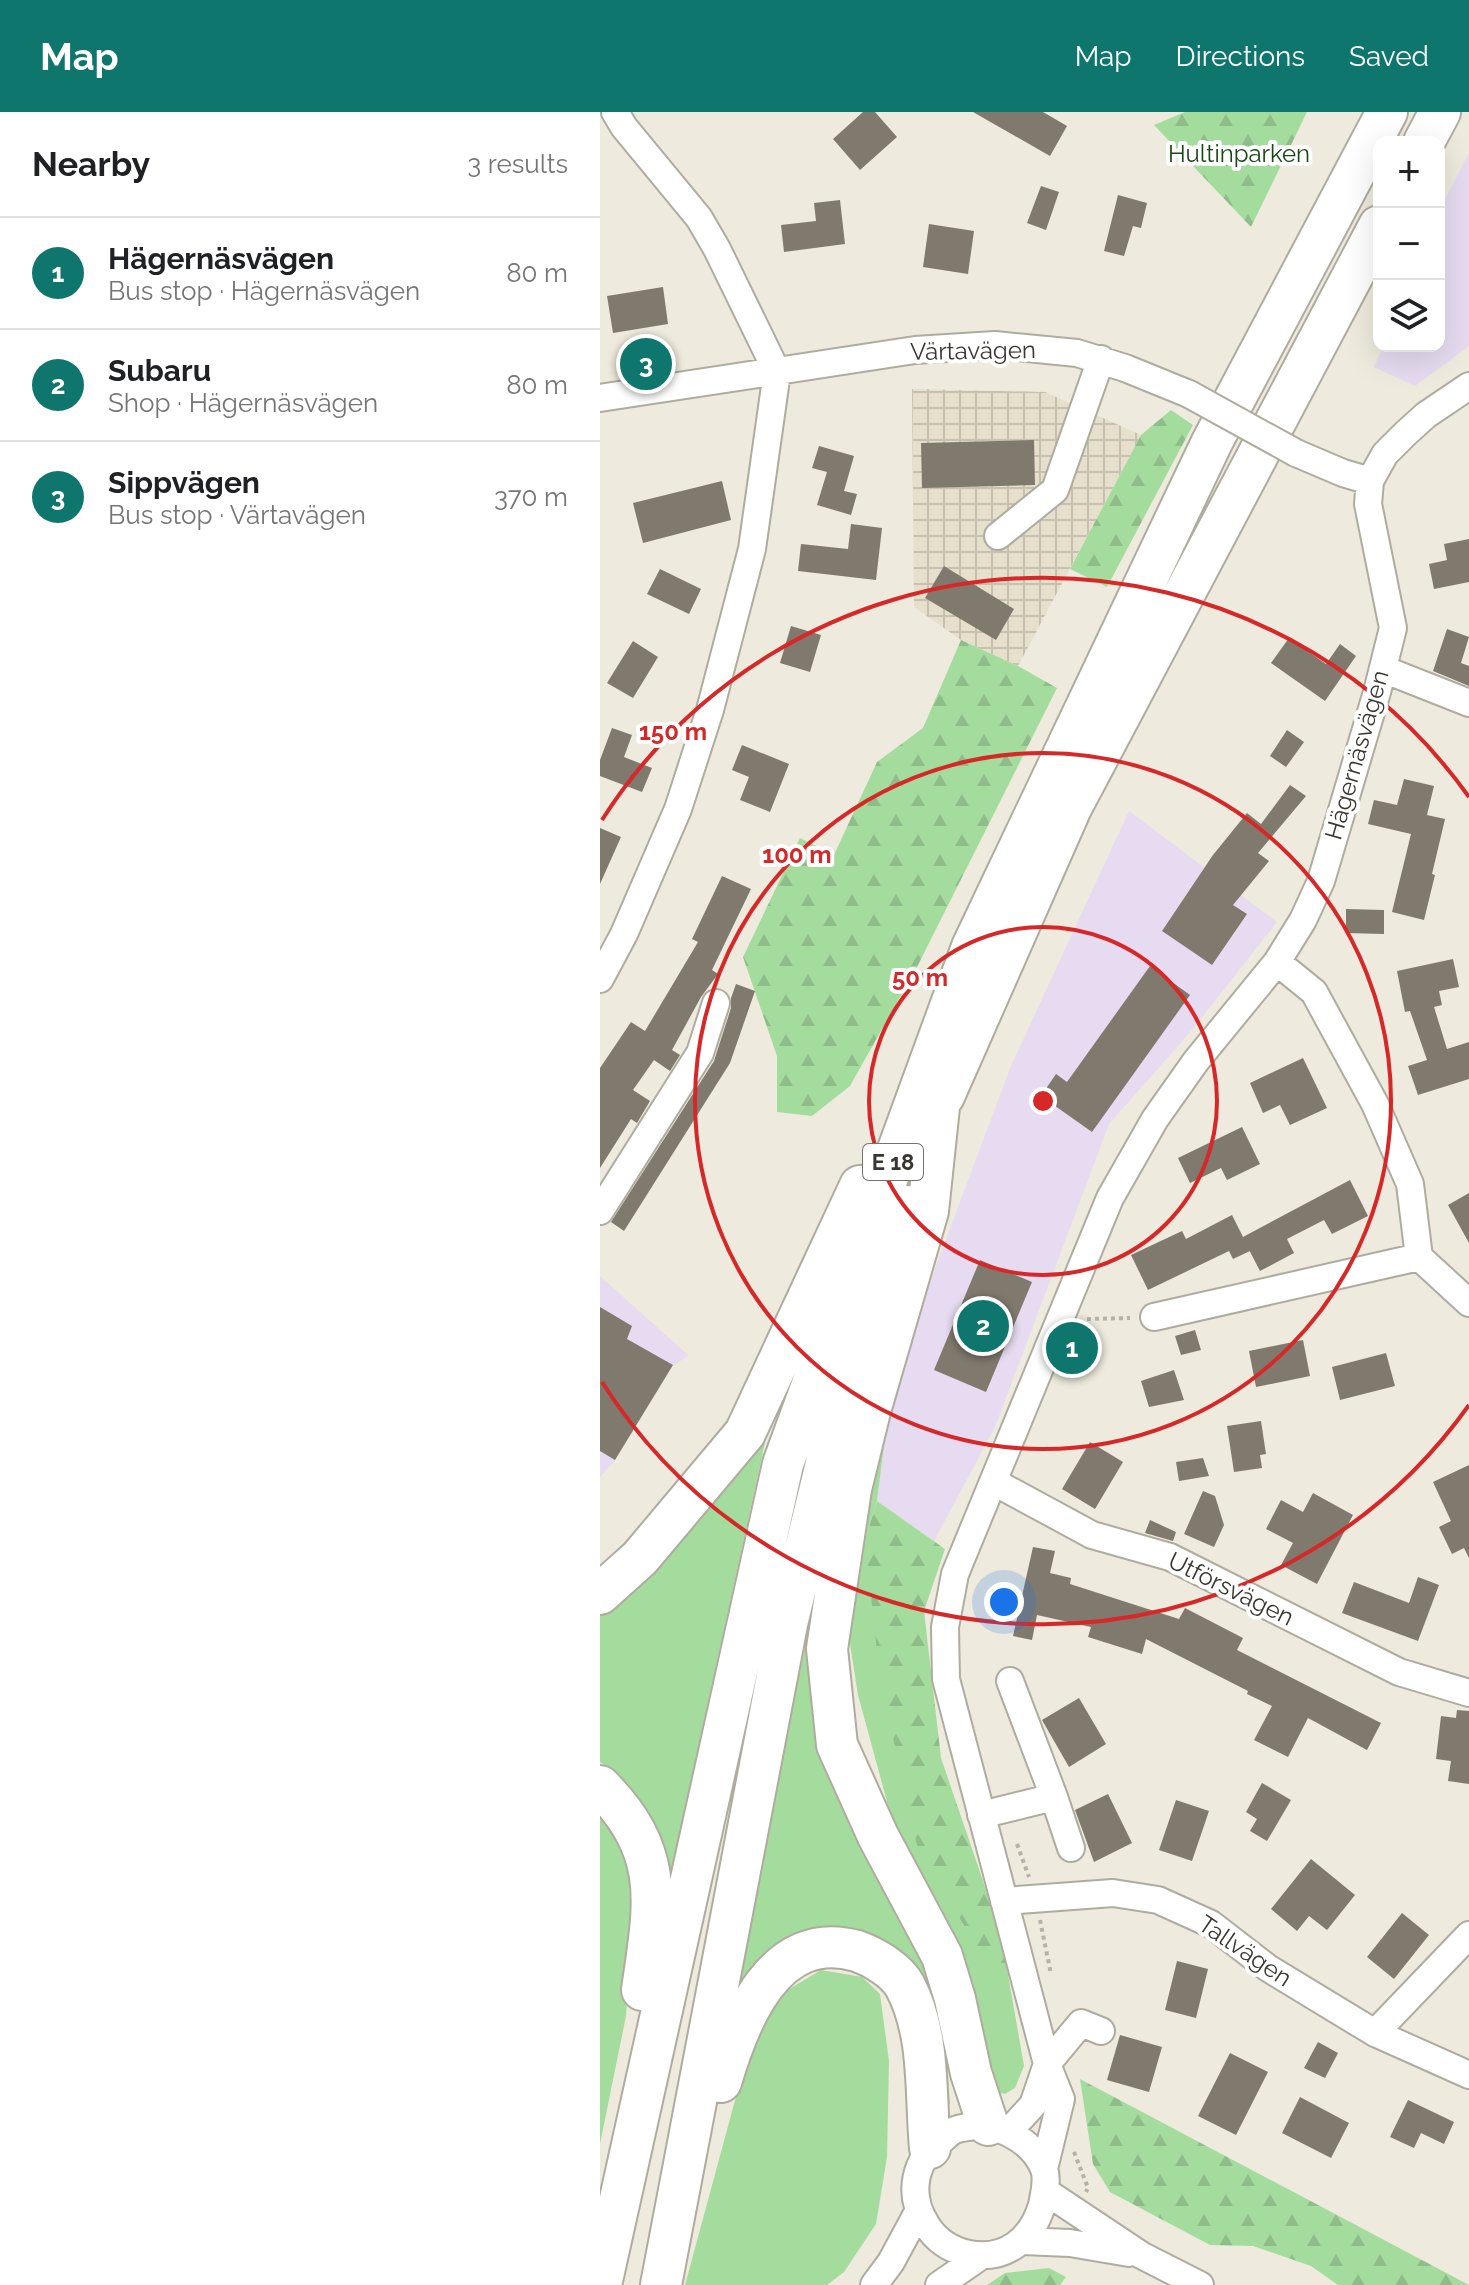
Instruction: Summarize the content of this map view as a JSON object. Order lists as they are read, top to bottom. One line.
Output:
{"streets":{"highway":["E 18"],"street":["Värtavägen","Hägernäsvägen","Utförsvägen","Tallvägen"]},"crossings":[["Värtavägen","Hägernäsvägen"],["Hägernäsvägen","Utförsvägen"],["Hägernäsvägen","Tallvägen"]],"parks":["Hultinparken"],"page":{"header":"Map","nav":["Map","Directions","Saved"],"heading":["Nearby","3 results"],"map_buttons":["+","−"],"list":[{"mark":"1","name":"Hägernäsvägen","note":"Bus stop · Hägernäsvägen","value":"80 m"},{"mark":"2","name":"Subaru","note":"Shop · Hägernäsvägen","value":"80 m"},{"mark":"3","name":"Sippvägen","note":"Bus stop · Värtavägen","value":"370 m"}],"pins":["3","2","1"]},"rings":["150 m","100 m","50 m"]}
